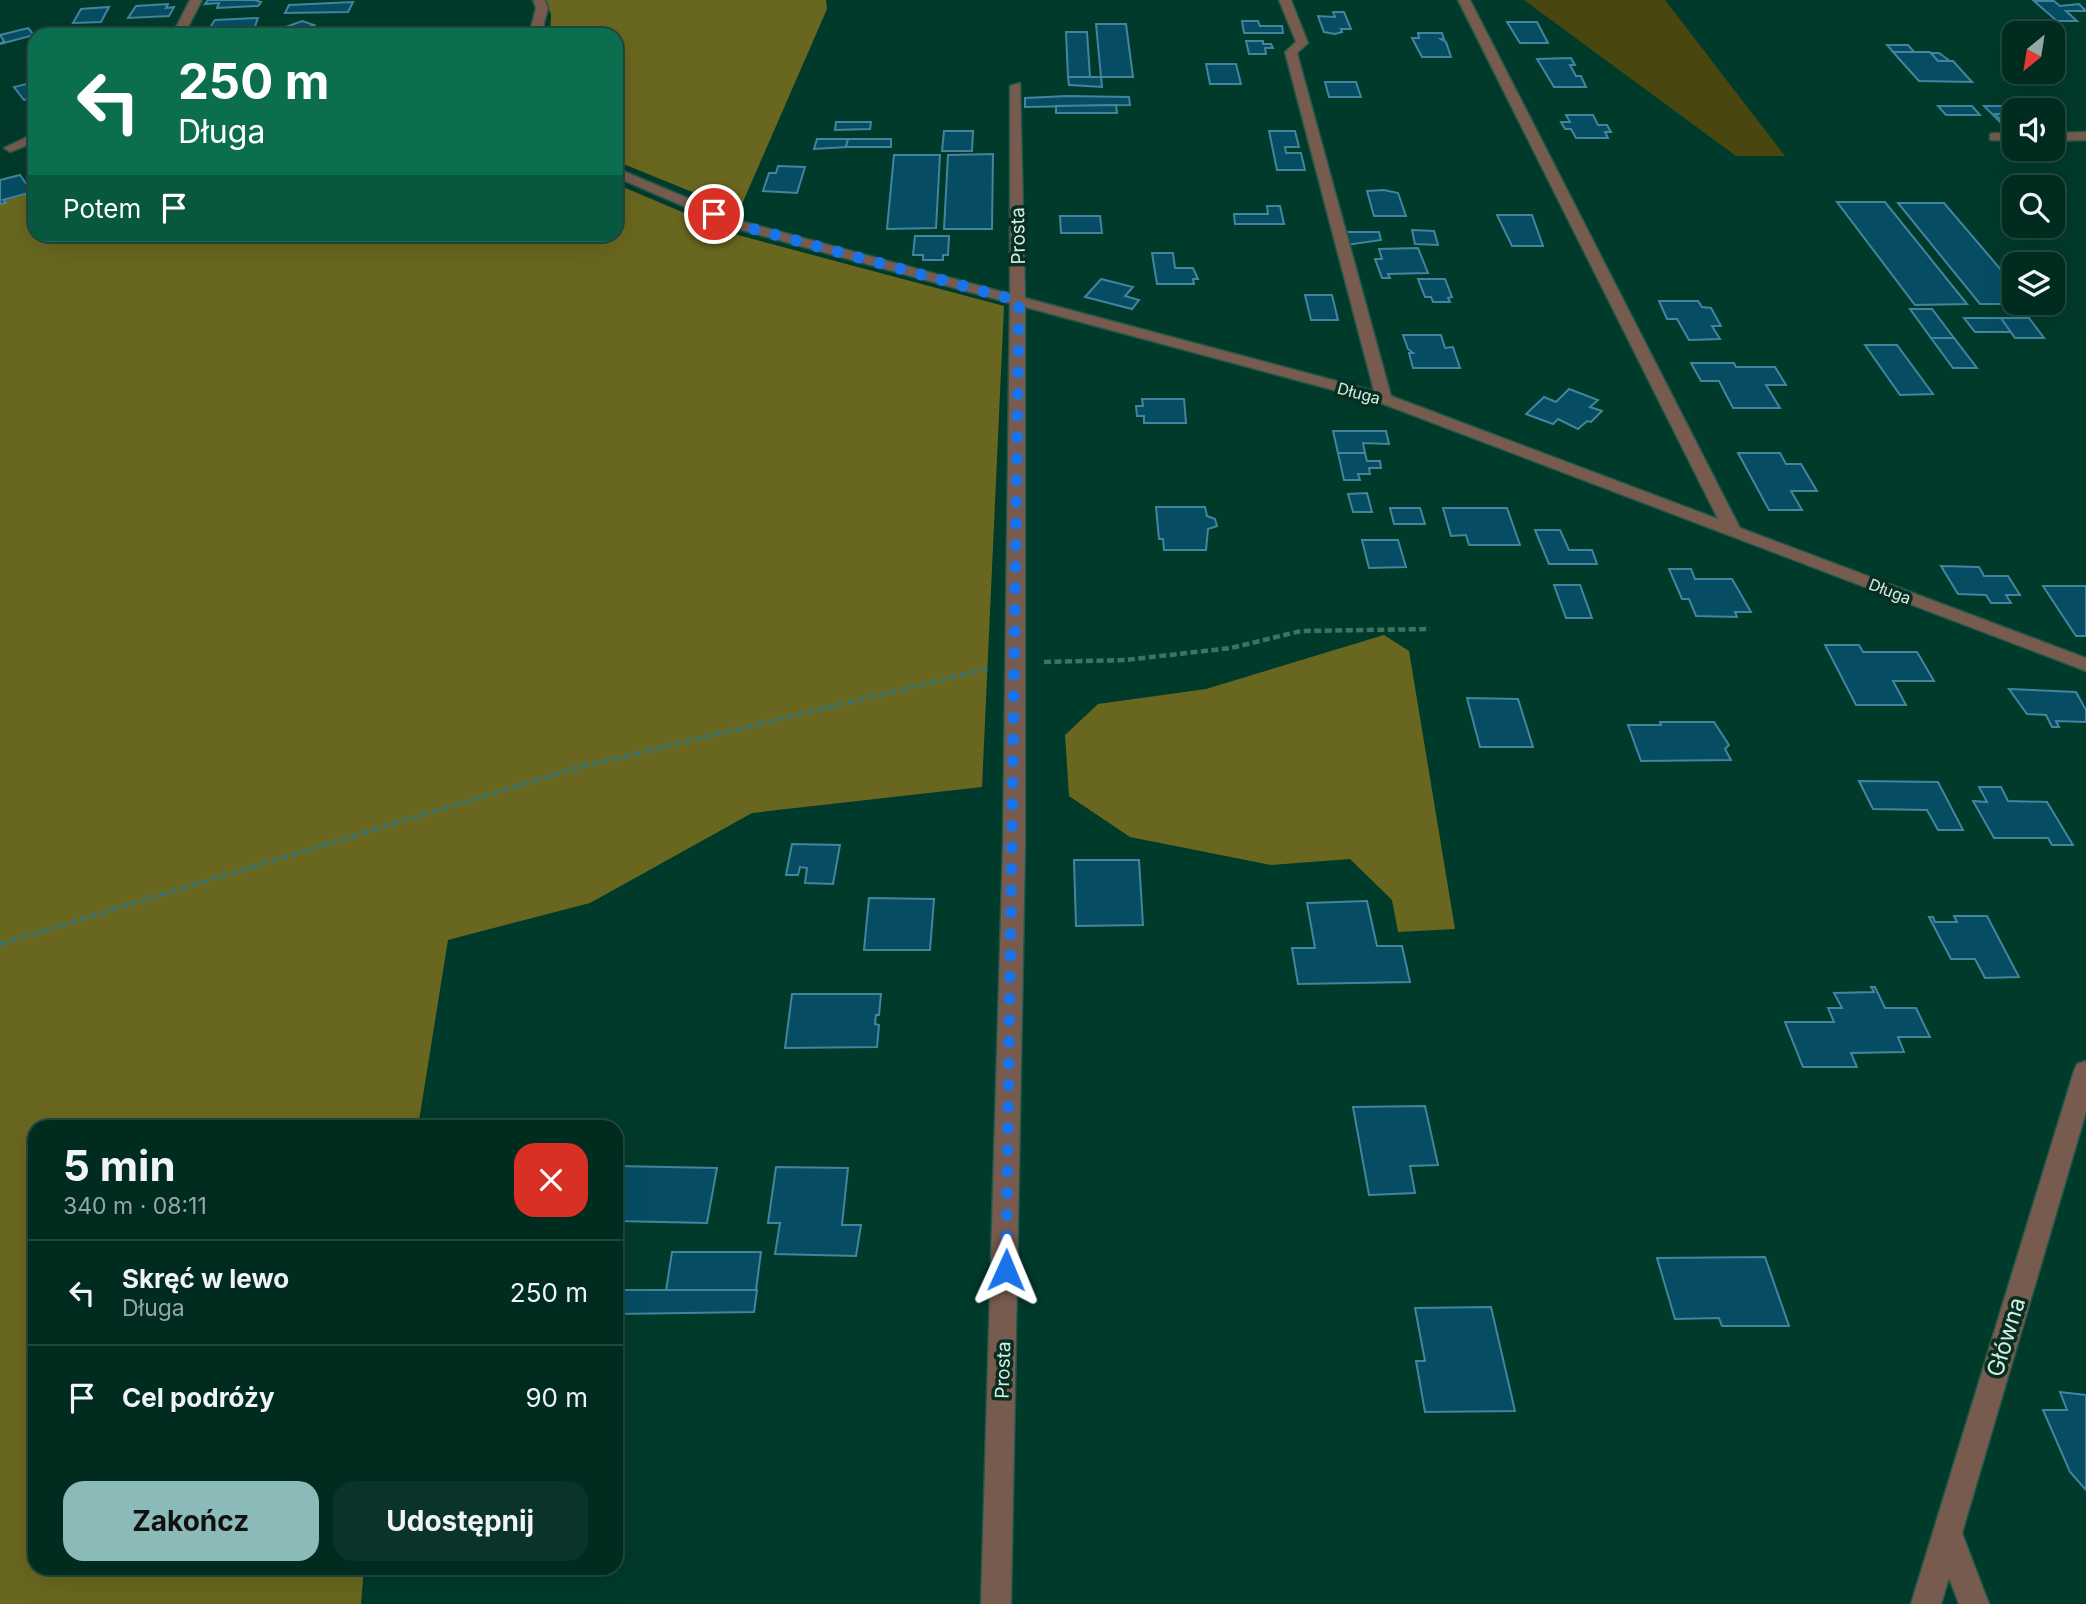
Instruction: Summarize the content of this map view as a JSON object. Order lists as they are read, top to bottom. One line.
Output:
{"streets":{"street":["Prosta","Długa","Główna"]},"crossings":[["Prosta","Długa"]],"north":"bottom left","page":{"turn":["250 m","Długa"],"then":"Potem","heading":["5 min","340 m · 08:11"],"list":[{"name":"Skręć w lewo","note":"Długa","value":"250 m"},{"name":"Cel podróży","value":"90 m"}],"buttons":["Zakończ","Udostępnij"]}}
